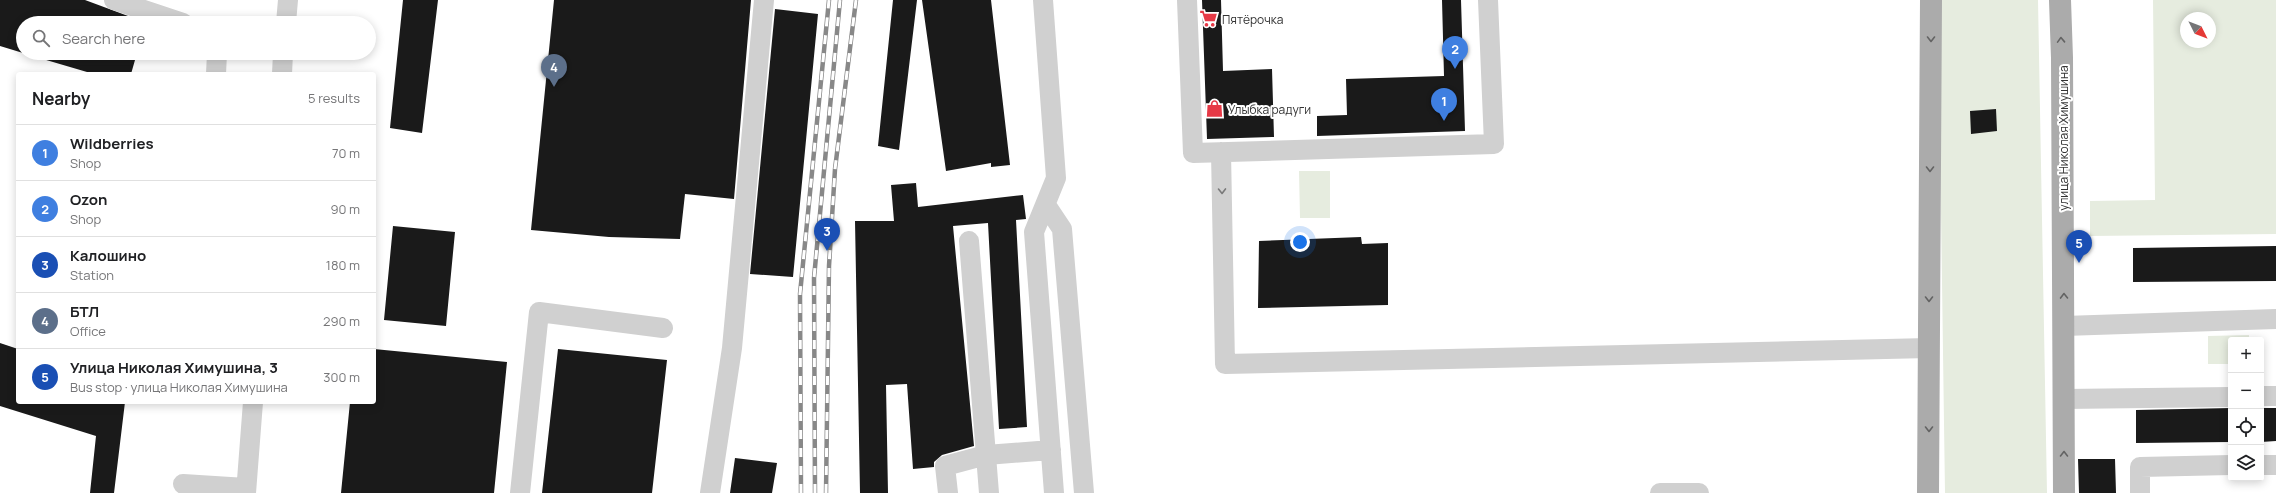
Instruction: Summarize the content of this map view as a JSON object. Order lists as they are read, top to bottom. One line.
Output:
{"streets":{"main road":["улица Николая Химушина"]},"places":{"supermarket":["Пятёрочка"],"shop":["Улыбка радуги"]},"north":"bottom right","page":{"search":"Search here","pins":["2","4","1","3","5"],"heading":["Nearby","5 results"],"list":[{"mark":"1","name":"Wildberries","note":"Shop","value":"70 m"},{"mark":"2","name":"Ozon","note":"Shop","value":"90 m"},{"mark":"3","name":"Калошино","note":"Station","value":"180 m"},{"mark":"4","name":"БТЛ","note":"Office","value":"290 m"},{"mark":"5","name":"Улица Николая Химушина, 3","note":"Bus stop · улица Николая Химушина","value":"300 m"}],"map_buttons":["+","−"]}}
